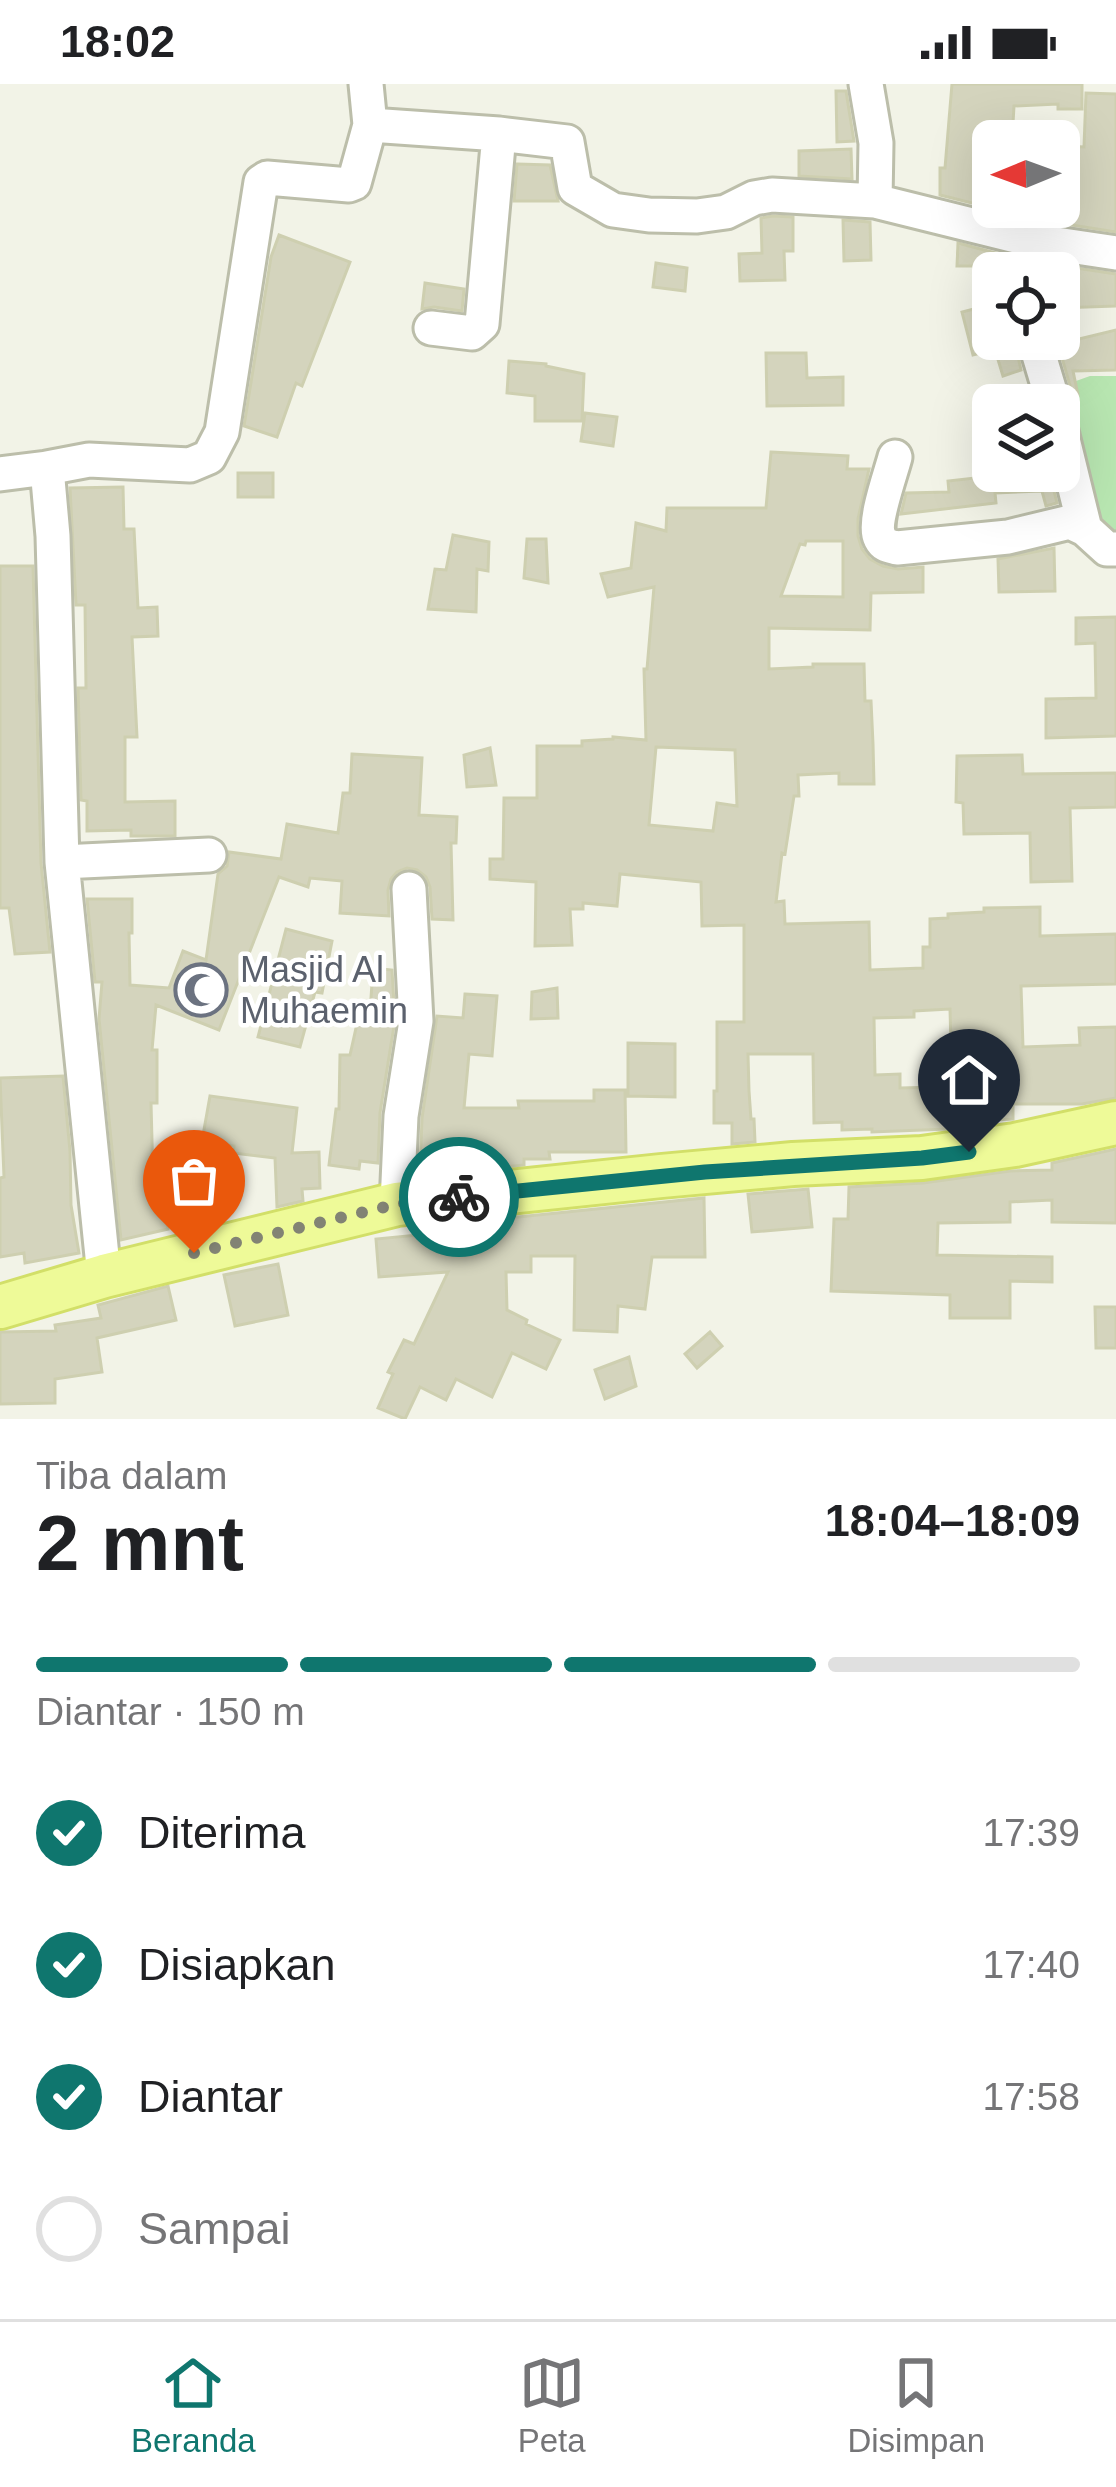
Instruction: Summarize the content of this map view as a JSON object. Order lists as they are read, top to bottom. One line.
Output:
{"places":{"mosque":["Masjid Al Muhaemin"]},"north":"left","page":{"status":"18:02","heading":["2 mnt","Tiba dalam","18:04–18:09"],"bar":"Diantar · 150 m","list":[["Diterima","17:39"],["Disiapkan","17:40"],["Diantar","17:58"],"Sampai"],"tabs":["Beranda","Peta","Disimpan"]}}
